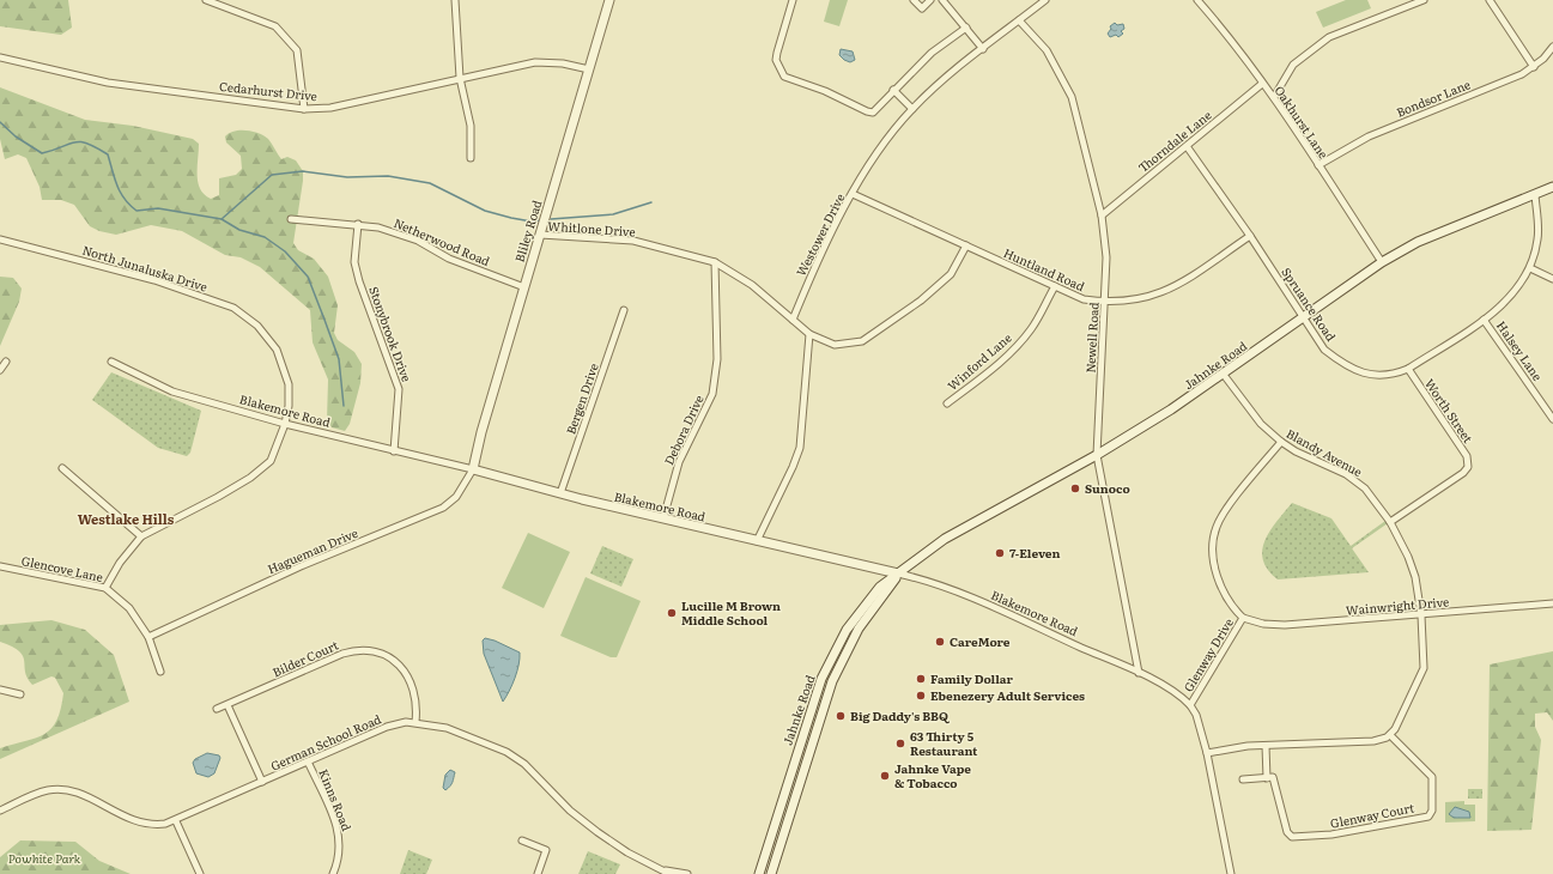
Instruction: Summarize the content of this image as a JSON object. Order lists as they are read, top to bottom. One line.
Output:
{"streets":{"main road":["Bliley Road","Jahnke Road","Blakemore Road"],"street":["Cedarhurst Drive","Bondsor Lane","Oakhurst Lane","Thorndale Lane","Whitlone Drive","Westower Drive","Netherwood Road","North Junaluska Drive","Huntland Road","Spruance Road","Stonybrook Drive","Newell Road","Halsey Lane","Winford Lane","Bergen Drive","Worth Street","Debora Drive","Blandy Avenue","Hagueman Drive","Glencove Lane","Wainwright Drive","Glenway Drive","Bilder Court","German School Road","Kinns Road","Glenway Court"]},"crossings":[["Cedarhurst Drive","Bliley Road"],["Bondsor Lane","Oakhurst Lane"],["Oakhurst Lane","Thorndale Lane"],["Oakhurst Lane","Jahnke Road"],["Thorndale Lane","Spruance Road"],["Thorndale Lane","Newell Road"],["Whitlone Drive","Bliley Road"],["Whitlone Drive","Westower Drive"],["Whitlone Drive","Debora Drive"],["Bliley Road","Netherwood Road"],["Bliley Road","Blakemore Road"],["Bliley Road","Hagueman Drive"],["Westower Drive","Huntland Road"],["Westower Drive","Newell Road"],["Netherwood Road","Stonybrook Drive"],["North Junaluska Drive","Blakemore Road"],["Huntland Road","Spruance Road"],["Huntland Road","Newell Road"],["Huntland Road","Winford Lane"],["Spruance Road","Halsey Lane"],["Spruance Road","Jahnke Road"],["Spruance Road","Worth Street"],["Stonybrook Drive","Blakemore Road"],["Newell Road","Jahnke Road"],["Newell Road","Blakemore Road"],["Jahnke Road","Blakemore Road"],["Jahnke Road","Blandy Avenue"],["Bergen Drive","Blakemore Road"],["Blakemore Road","Debora Drive"],["Blakemore Road","Hagueman Drive"],["Blakemore Road","Glenway Drive"],["Worth Street","Blandy Avenue"],["Blandy Avenue","Wainwright Drive"],["Blandy Avenue","Glenway Drive"],["Blandy Avenue","Glenway Court"],["Hagueman Drive","Glencove Lane"],["Wainwright Drive","Glenway Drive"],["Bilder Court","German School Road"],["German School Road","Kinns Road"]],"districts":["Westlake Hills"],"parks":["Powhite Park"],"places":["Sunoco","7-Eleven","Lucille M Brown Middle School","CareMore","Family Dollar","Ebenezery Adult Services","Big Daddy's BBQ","63 Thirty 5 Restaurant","Jahnke Vape & Tobacco"]}
